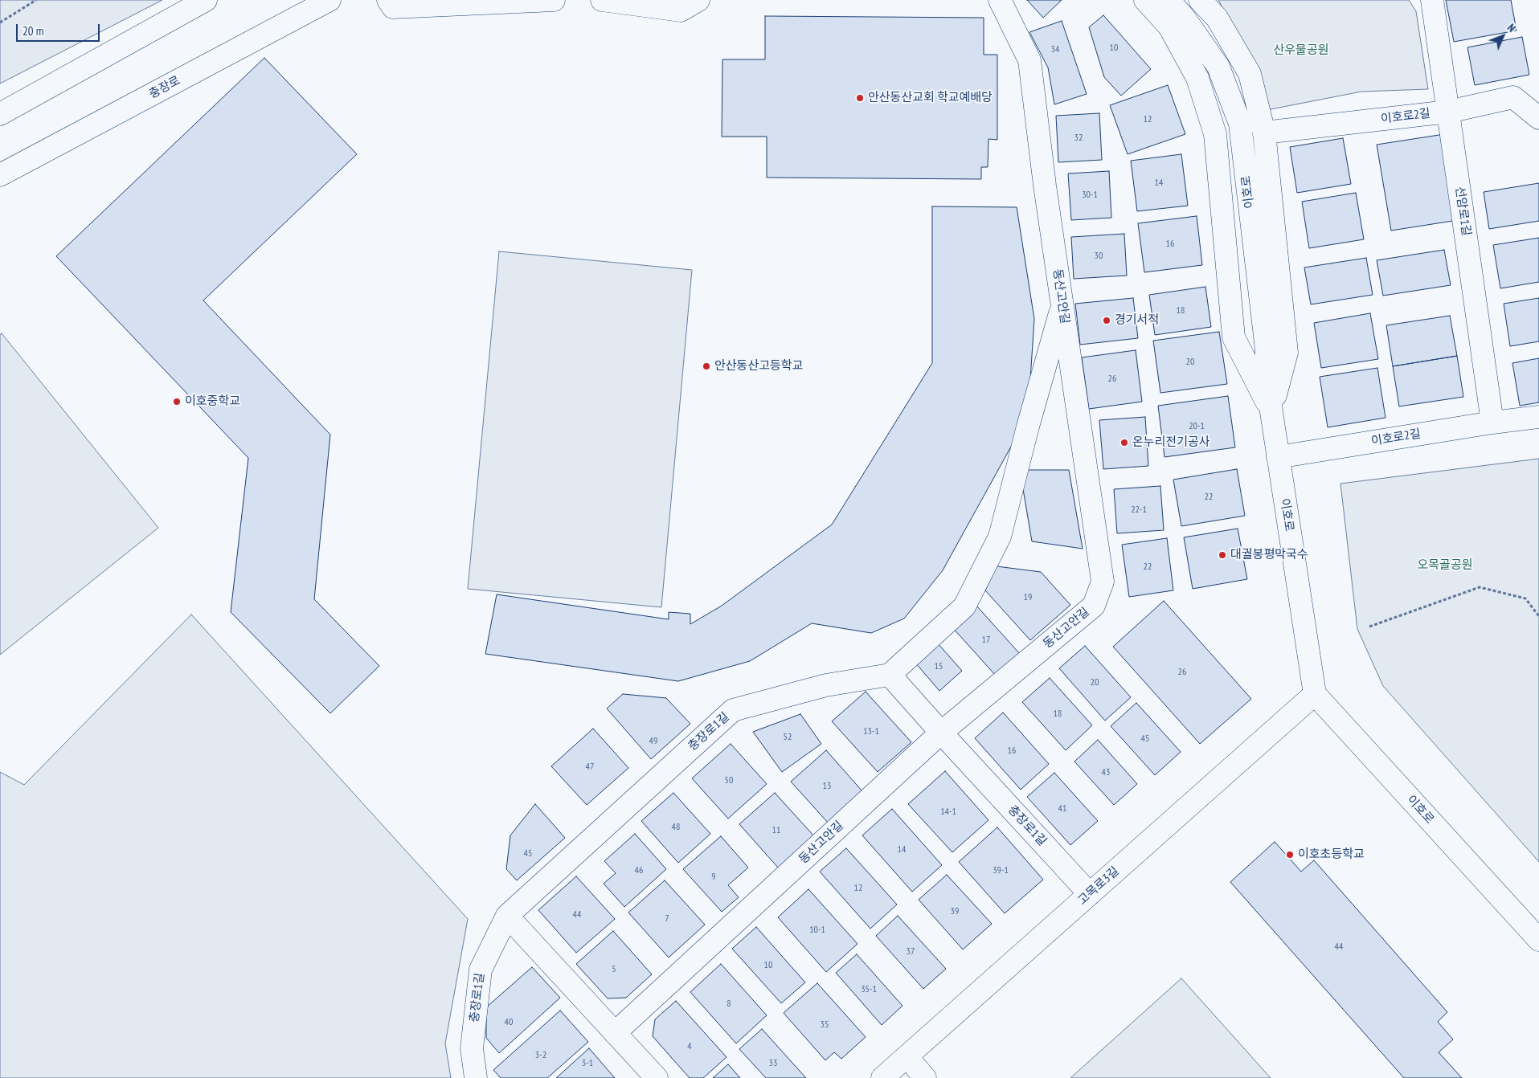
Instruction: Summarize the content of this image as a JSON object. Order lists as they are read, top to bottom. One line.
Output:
{"streets":{"street":["충장로","이호로2길","이호로","선암로1길","동산고안길","충장로1길","고목로3길"]},"crossings":[["이호로2길","이호로"],["이호로2길","선암로1길"],["이호로","고목로3길"],["동산고안길","충장로1길"],["충장로1길","고목로3길"]],"parks":["산우물공원","오목골공원"],"places":["안산동산교회 학교예배당","경기서적","안산동산고등학교","이호중학교","온누리전기공사","대궐봉평막국수","이호초등학교"],"house_numbers":["10","34","12","32","14","30-1","16","30","18","20","26","20-1","22","22-1","22","19","17","15","26","20","18","13-1","52","45","49","16","47","43","50","13","41","14-1","48","11","14","45","46","39-1","9","12","39","44","7","10-1","44","37","10","5","35-1","8","40","35","4","3-2","3-1","33"],"scale_bar":"20 m","north":"top right"}
